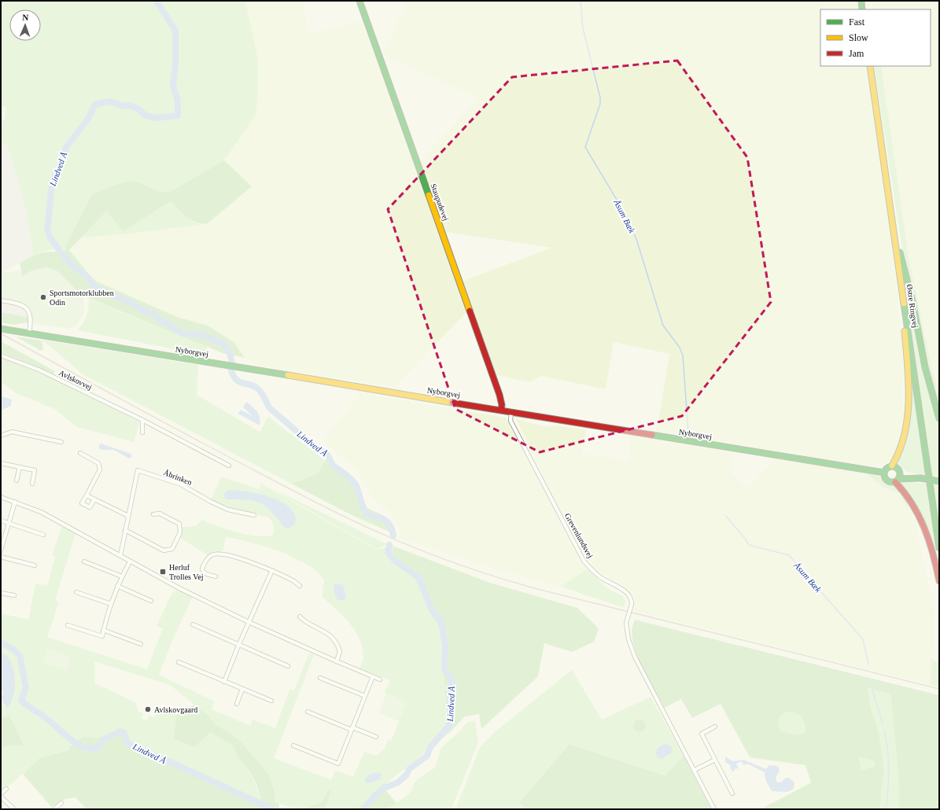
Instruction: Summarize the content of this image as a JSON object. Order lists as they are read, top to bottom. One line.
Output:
{"streets":{"main road":["Staupudevej","Østre Ringvej","Nyborgvej"],"street":["Avlskovvej","Åbrinken","Grevenlundsvej"]},"crossings":[["Staupudevej","Nyborgvej"],["Nyborgvej","Grevenlundsvej"]],"water":["Lindved Å","Åsum Bæk"],"places":{"other":["Sportsmotorklubben Odin","Avlskovgaard"],"transit":["Herluf Trolles Vej"]},"legend":["Fast","Slow","Jam"],"north":"top"}
